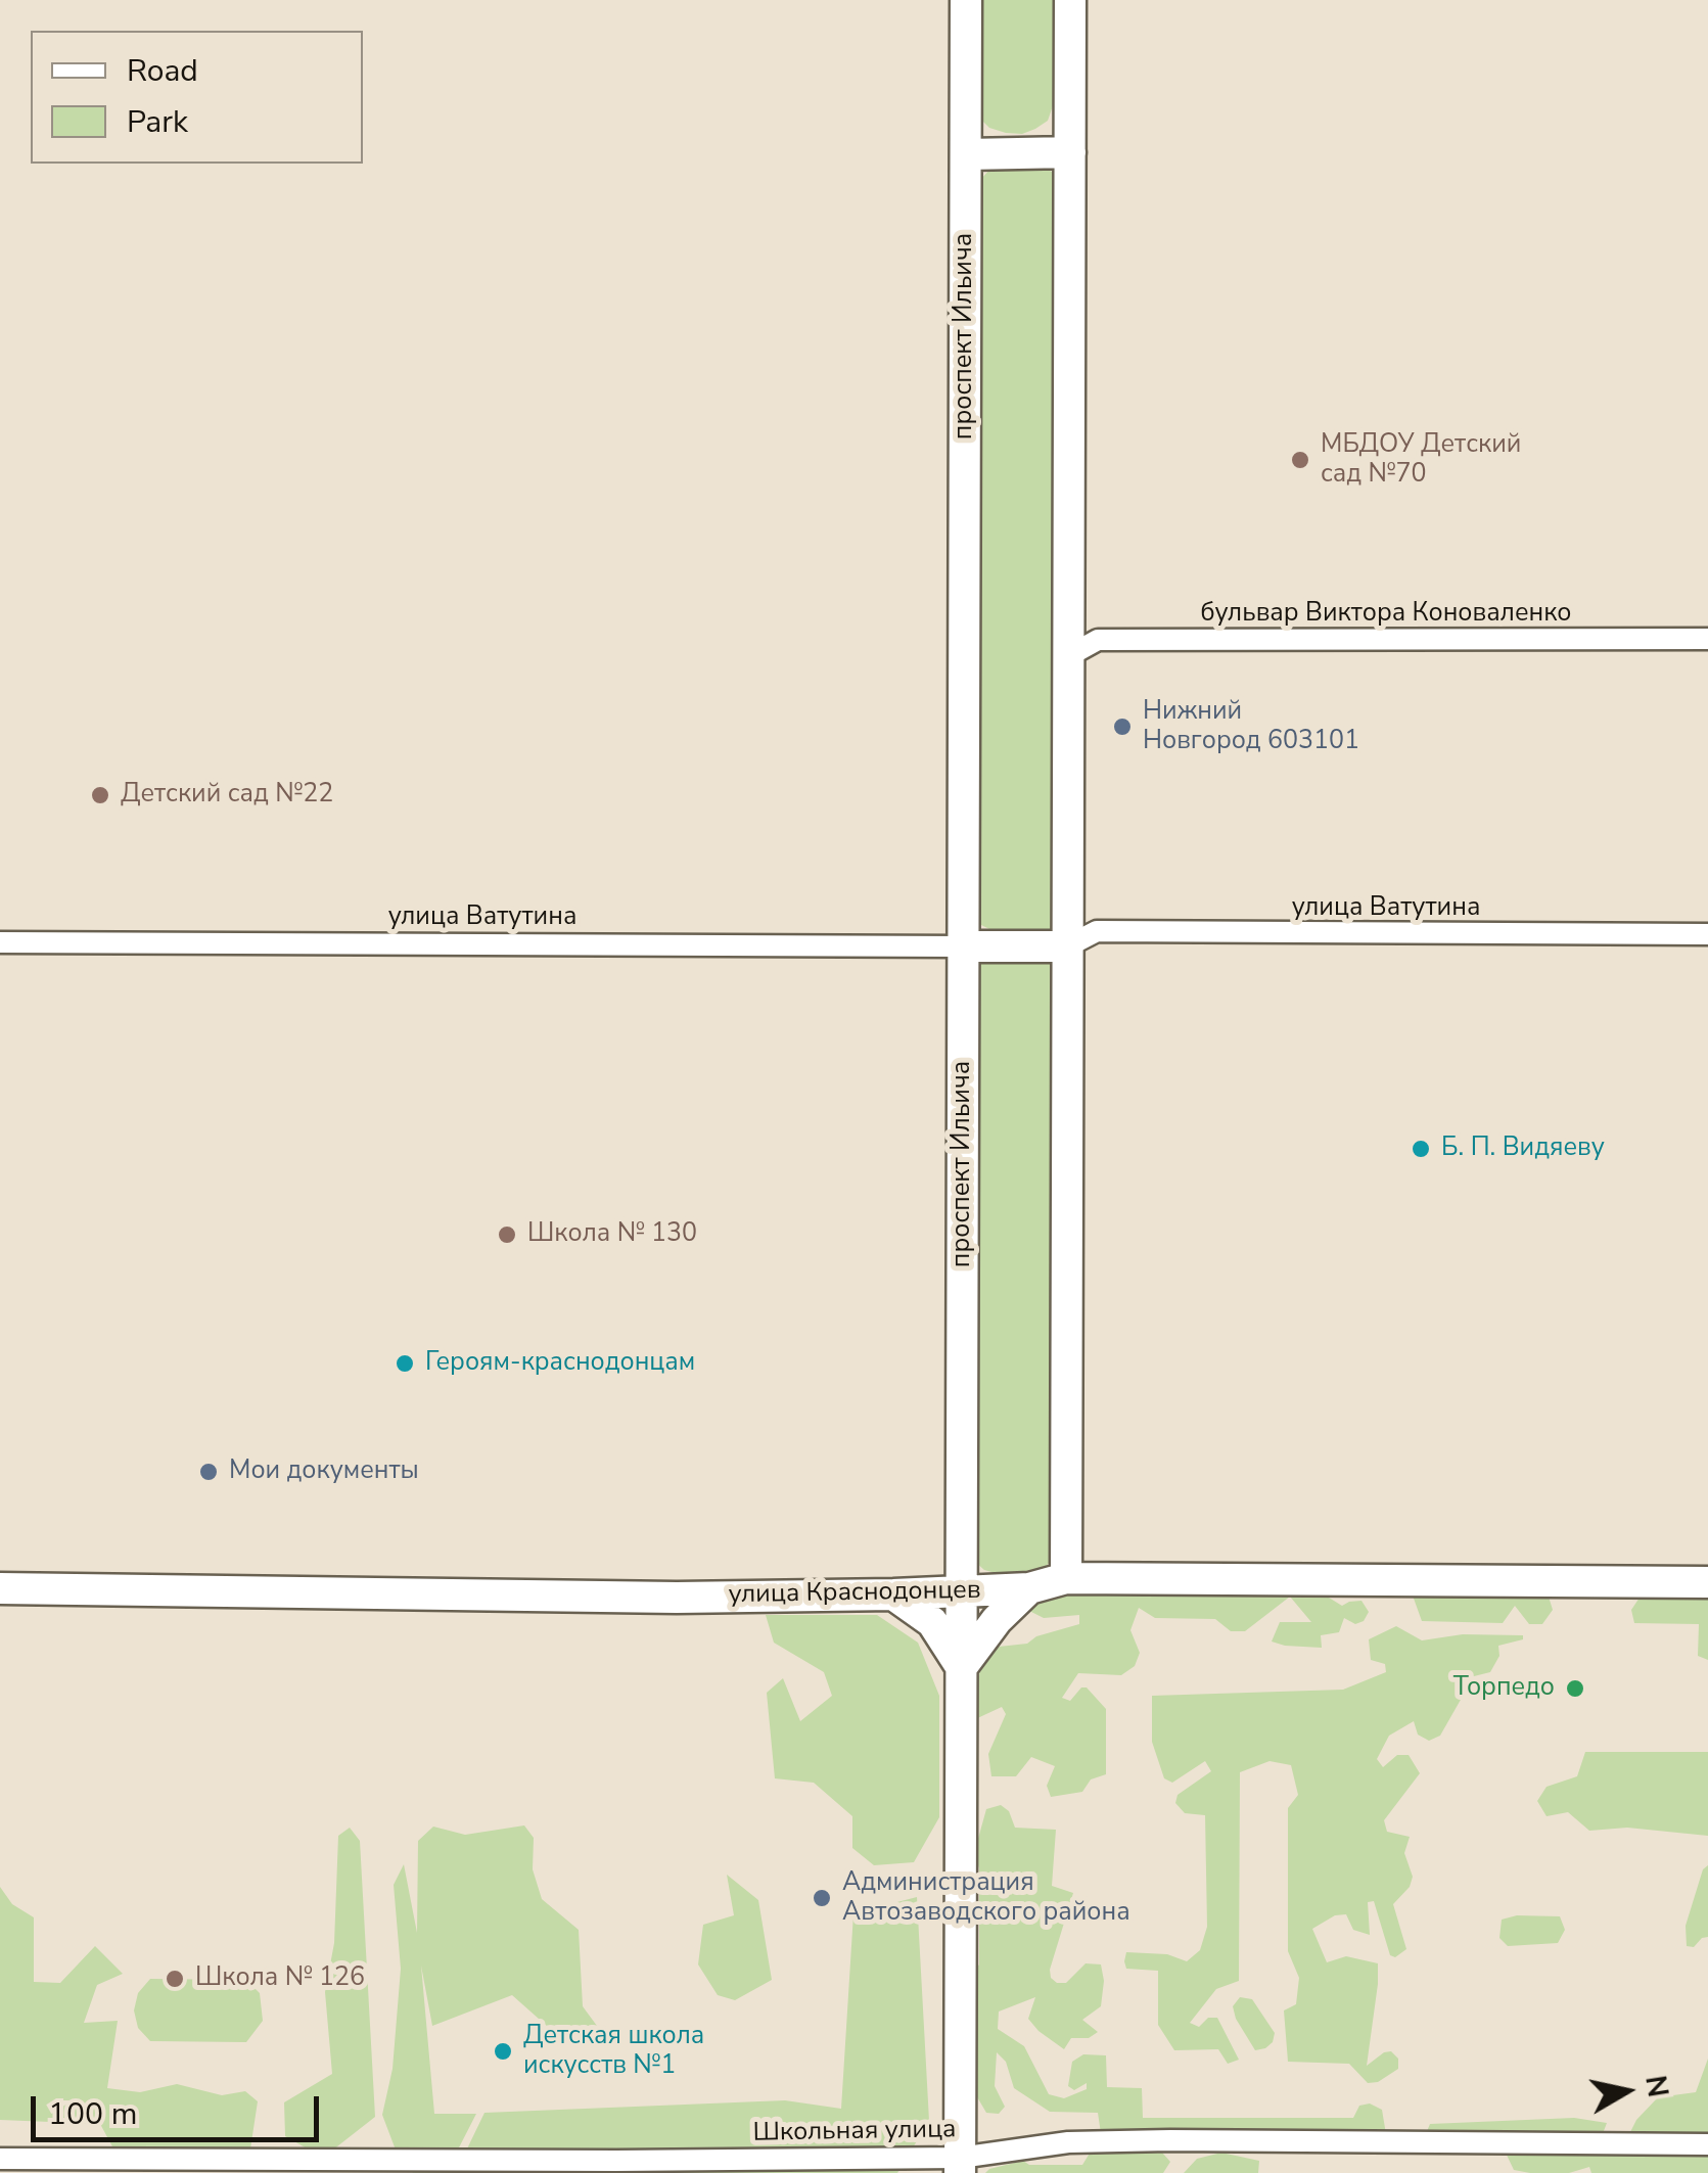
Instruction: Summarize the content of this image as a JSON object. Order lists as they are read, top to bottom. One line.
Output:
{"streets":{"street":["проспект Ильича","бульвар Виктора Коноваленко","улица Ватутина","улица Краснодонцев","Школьная улица"]},"crossings":[["проспект Ильича","улица Ватутина"],["проспект Ильича","улица Краснодонцев"],["проспект Ильича","Школьная улица"]],"places":["МБДОУ Детский сад №70","Нижний Новгород 603101","Детский сад №22","Б. П. Видяеву","Школа № 130","Героям-краснодонцам","Мои документы","Торпедо","Администрация Автозаводского района","Школа № 126","Детская школа искусств №1"],"legend":["Road","Park"],"scale_bar":"100 m","north":"right"}
